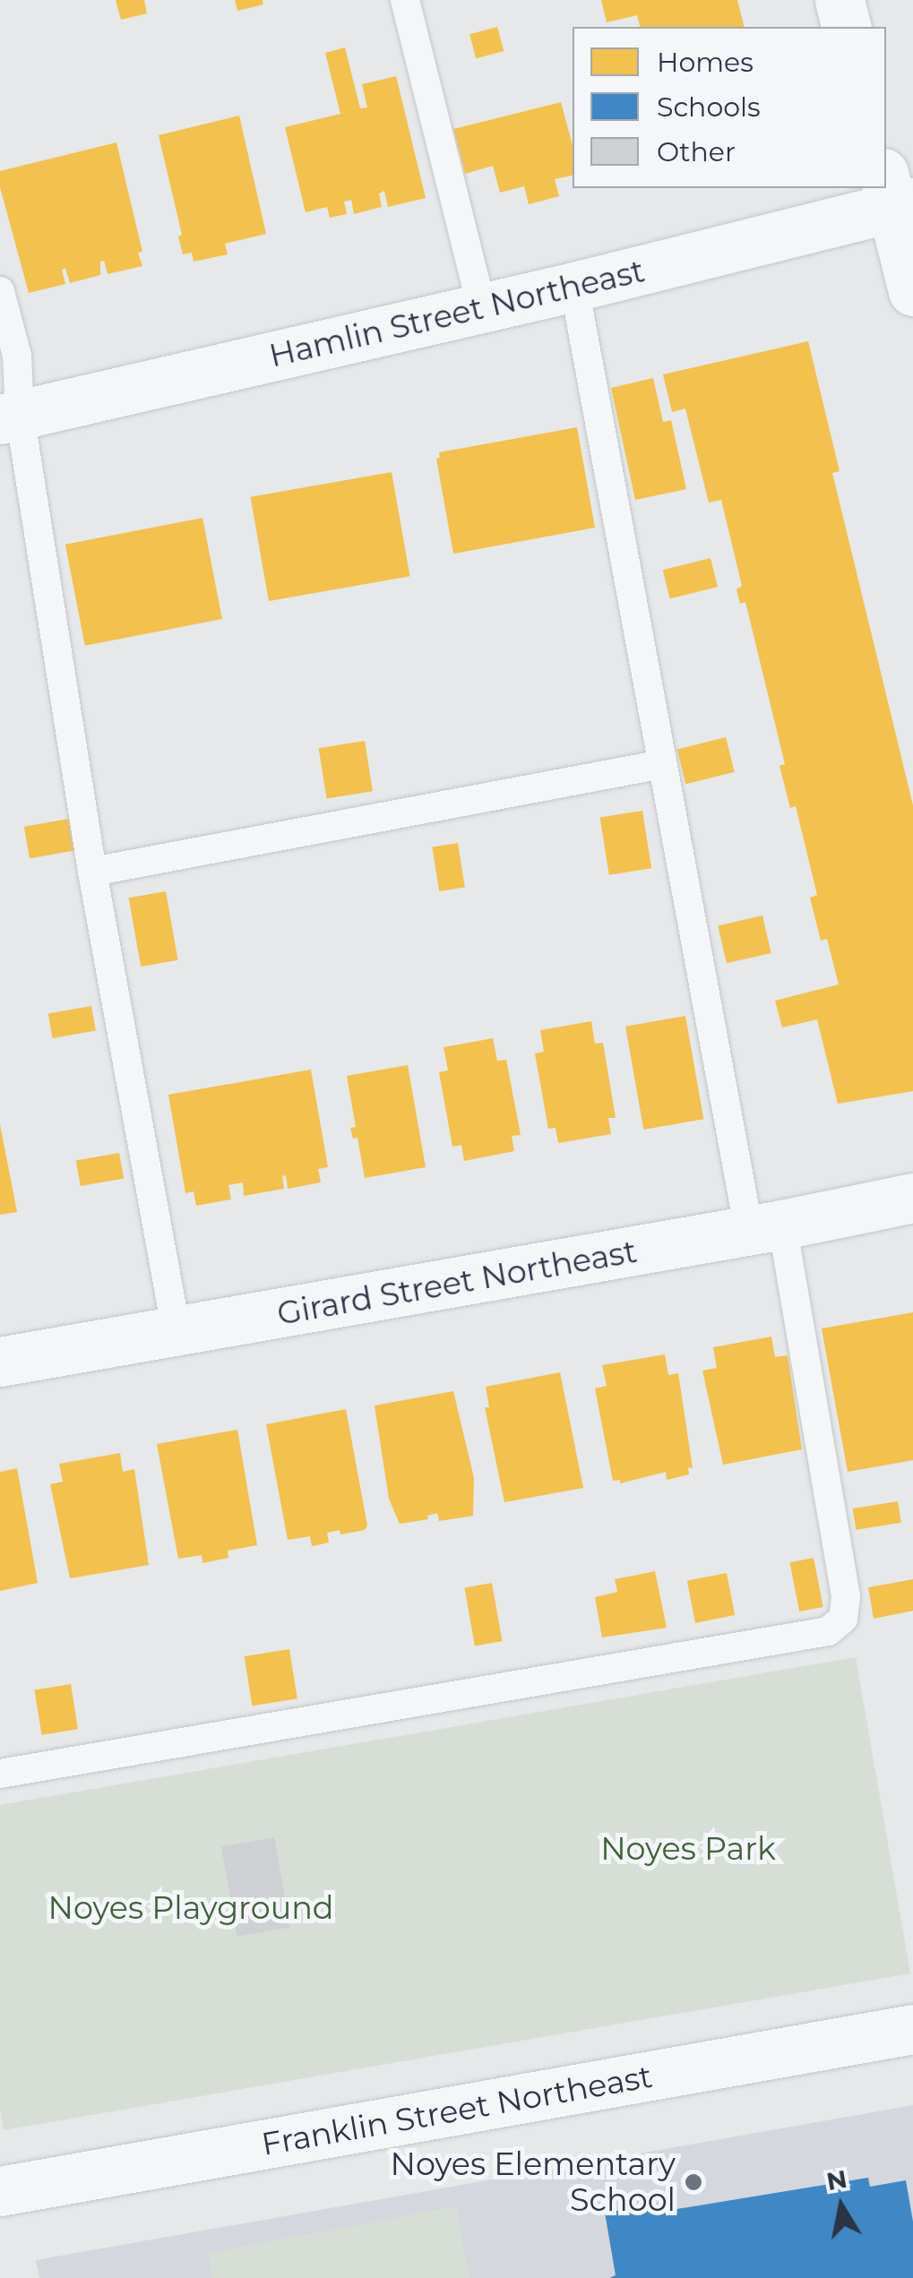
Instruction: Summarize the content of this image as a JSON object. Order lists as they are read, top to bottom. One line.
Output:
{"streets":{"street":["Hamlin Street Northeast","Girard Street Northeast","Franklin Street Northeast"]},"parks":["Noyes Park","Noyes Playground"],"places":["Noyes Elementary School"],"legend":["Homes","Schools","Other"],"north":"top"}
